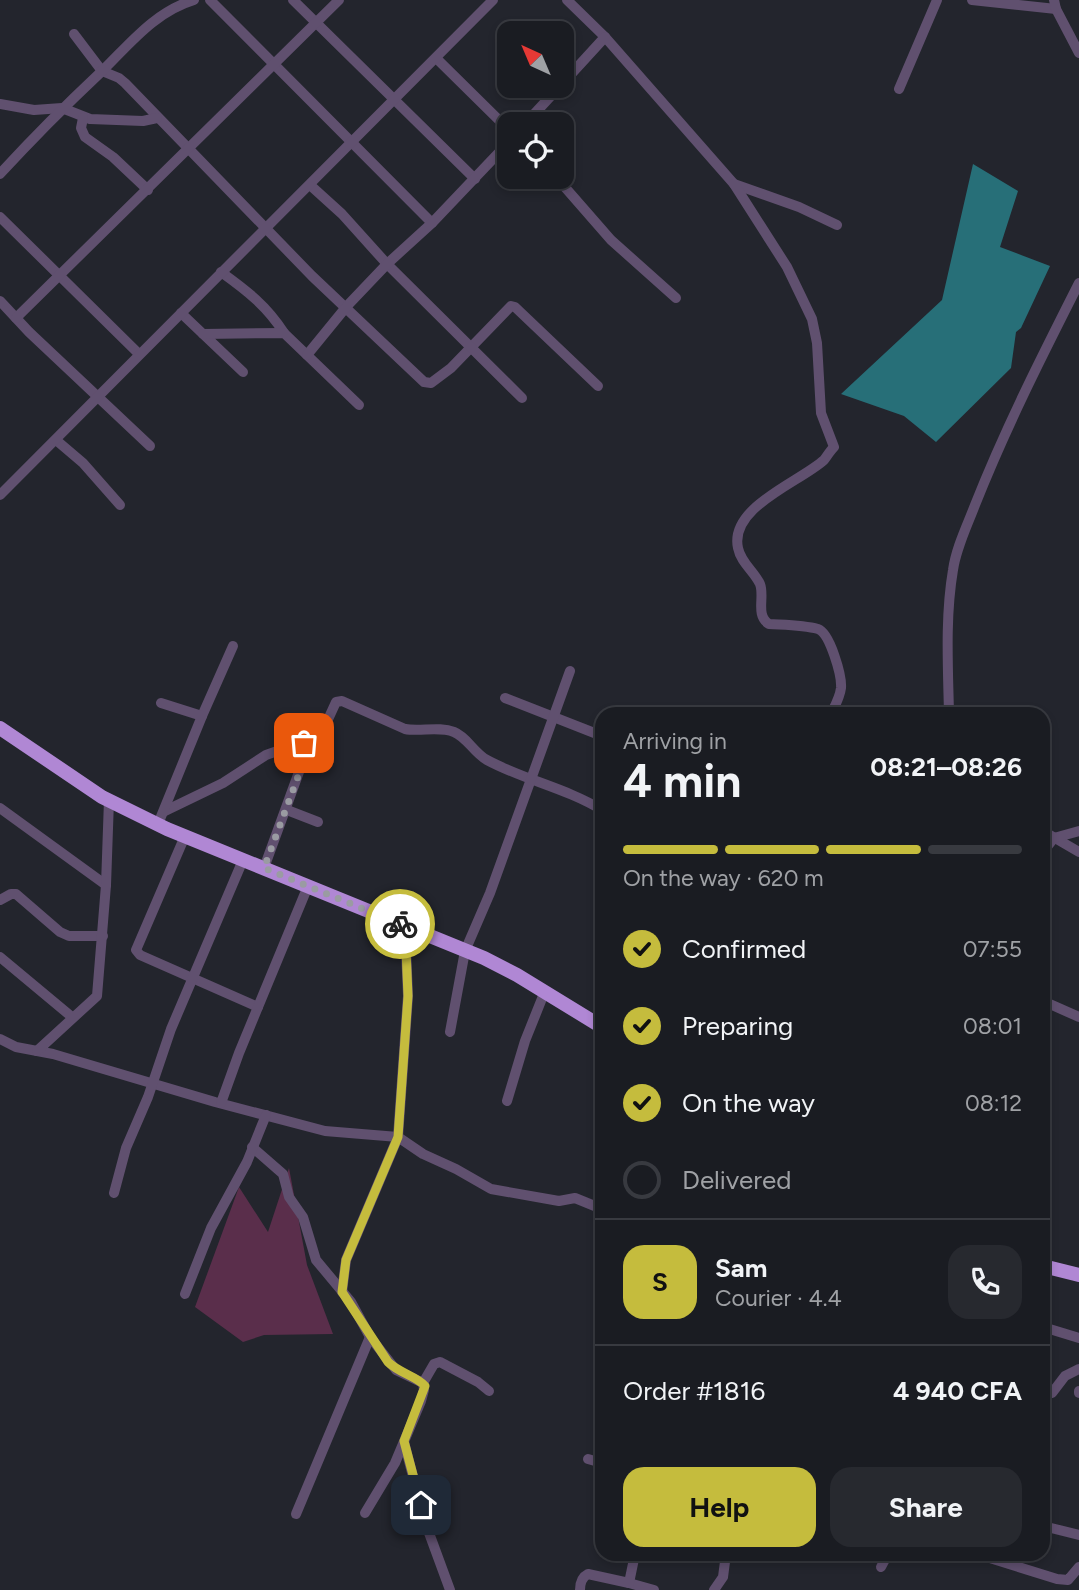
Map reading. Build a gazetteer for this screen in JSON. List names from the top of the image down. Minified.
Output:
{"north":"top left","page":{"heading":["4 min","Arriving in","08:21–08:26"],"panel":["Sam","Courier · 4.4","Order #1816","4 940 CFA"],"bar":"On the way · 620 m","list":[["Confirmed","07:55"],["Preparing","08:01"],["On the way","08:12"],"Delivered"],"round":"S","buttons":["Help","Share"]}}
